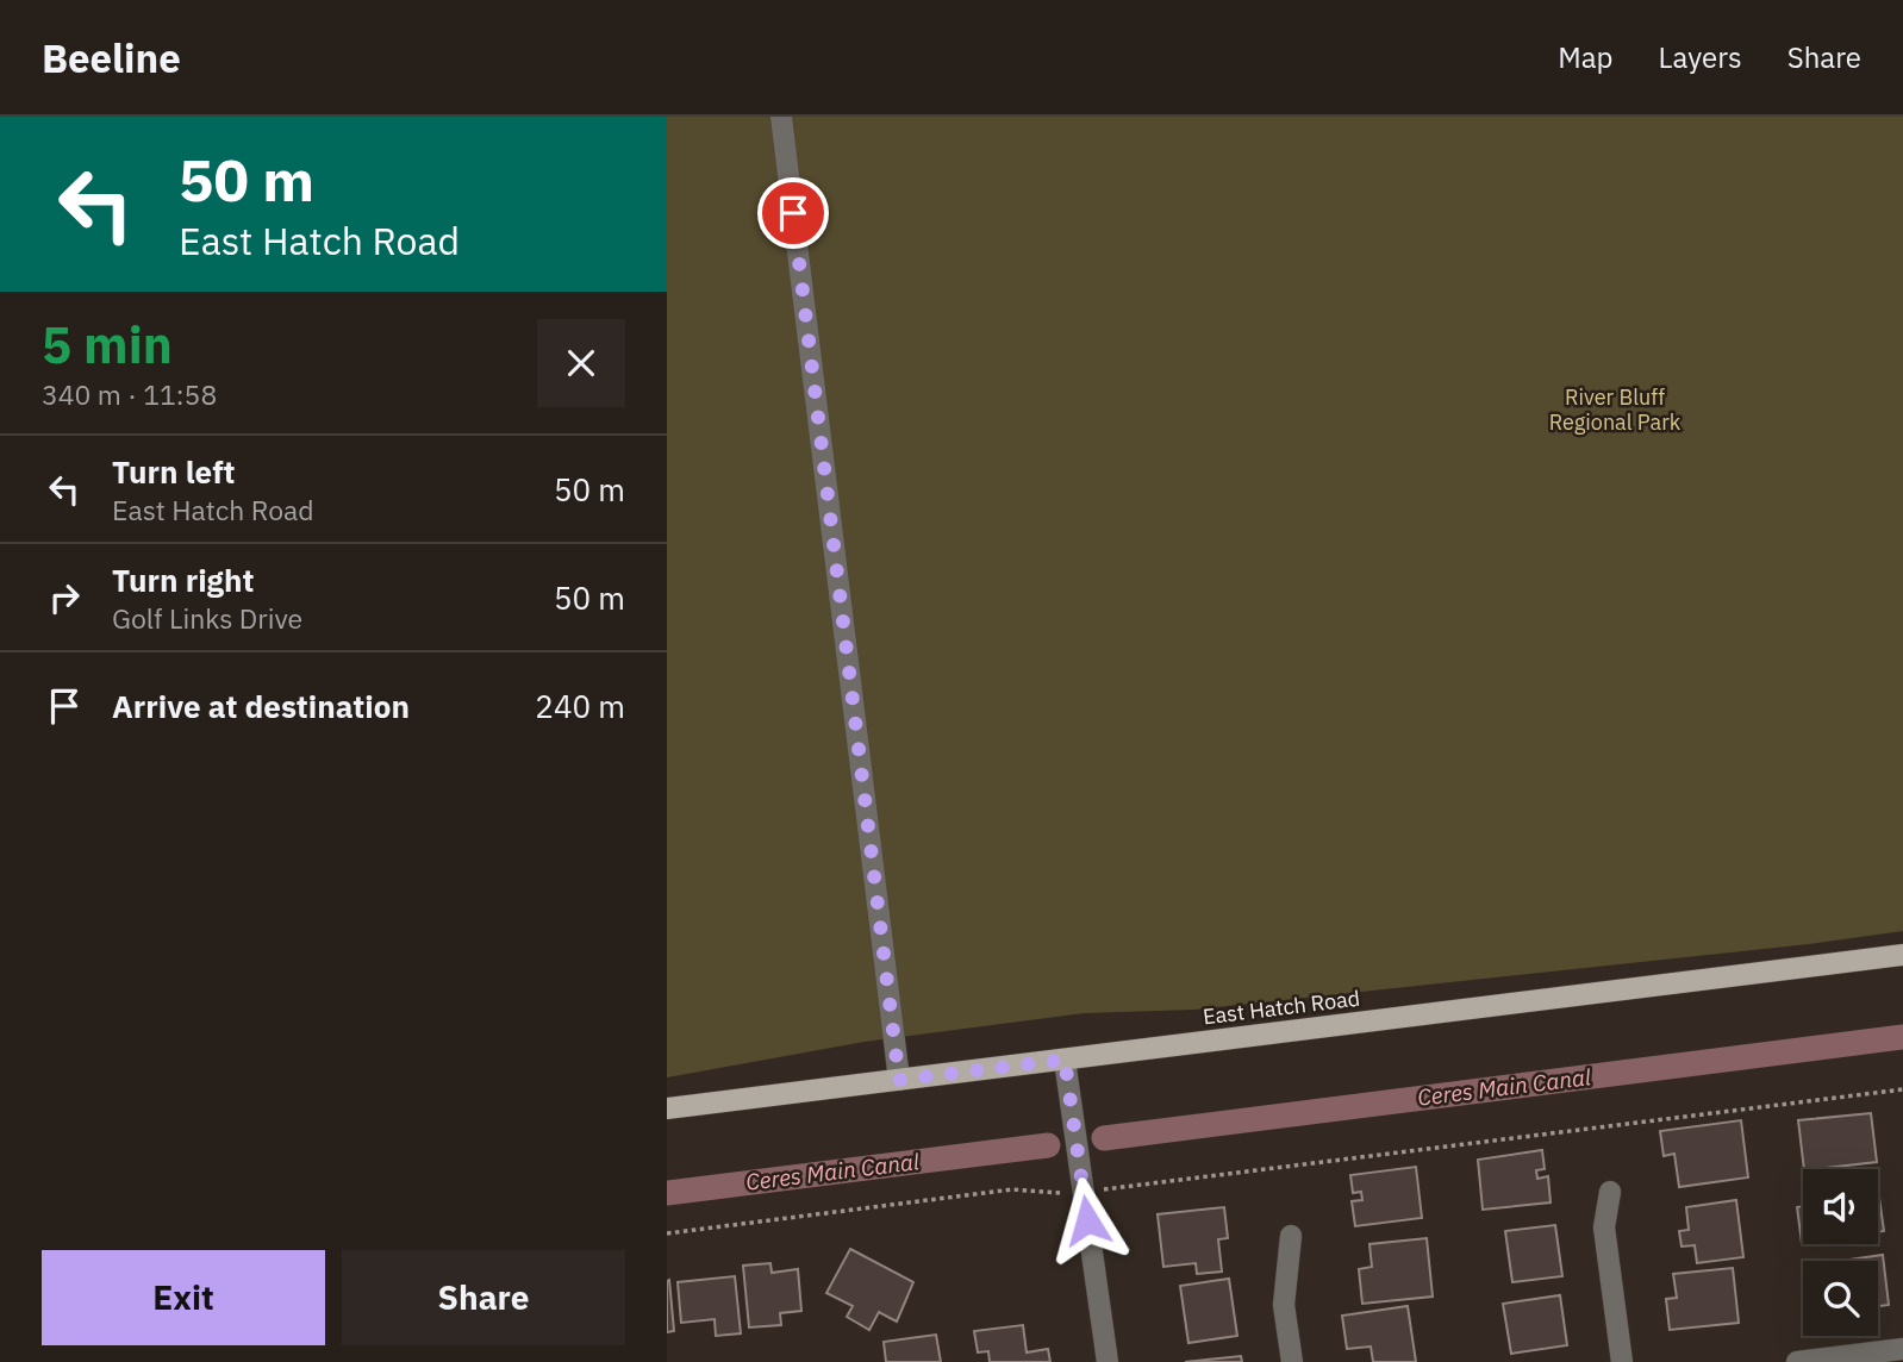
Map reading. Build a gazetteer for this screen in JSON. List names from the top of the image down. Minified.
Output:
{"streets":{"main road":["East Hatch Road"]},"water":["Ceres Main Canal"],"parks":["River Bluff Regional Park"],"page":{"header":"Beeline","nav":["Map","Layers","Share"],"turn":["50 m","East Hatch Road"],"heading":["5 min","340 m · 11:58"],"list":[{"name":"Turn left","note":"East Hatch Road","value":"50 m"},{"name":"Turn right","note":"Golf Links Drive","value":"50 m"},{"name":"Arrive at destination","value":"240 m"}],"buttons":["Exit","Share"]}}
